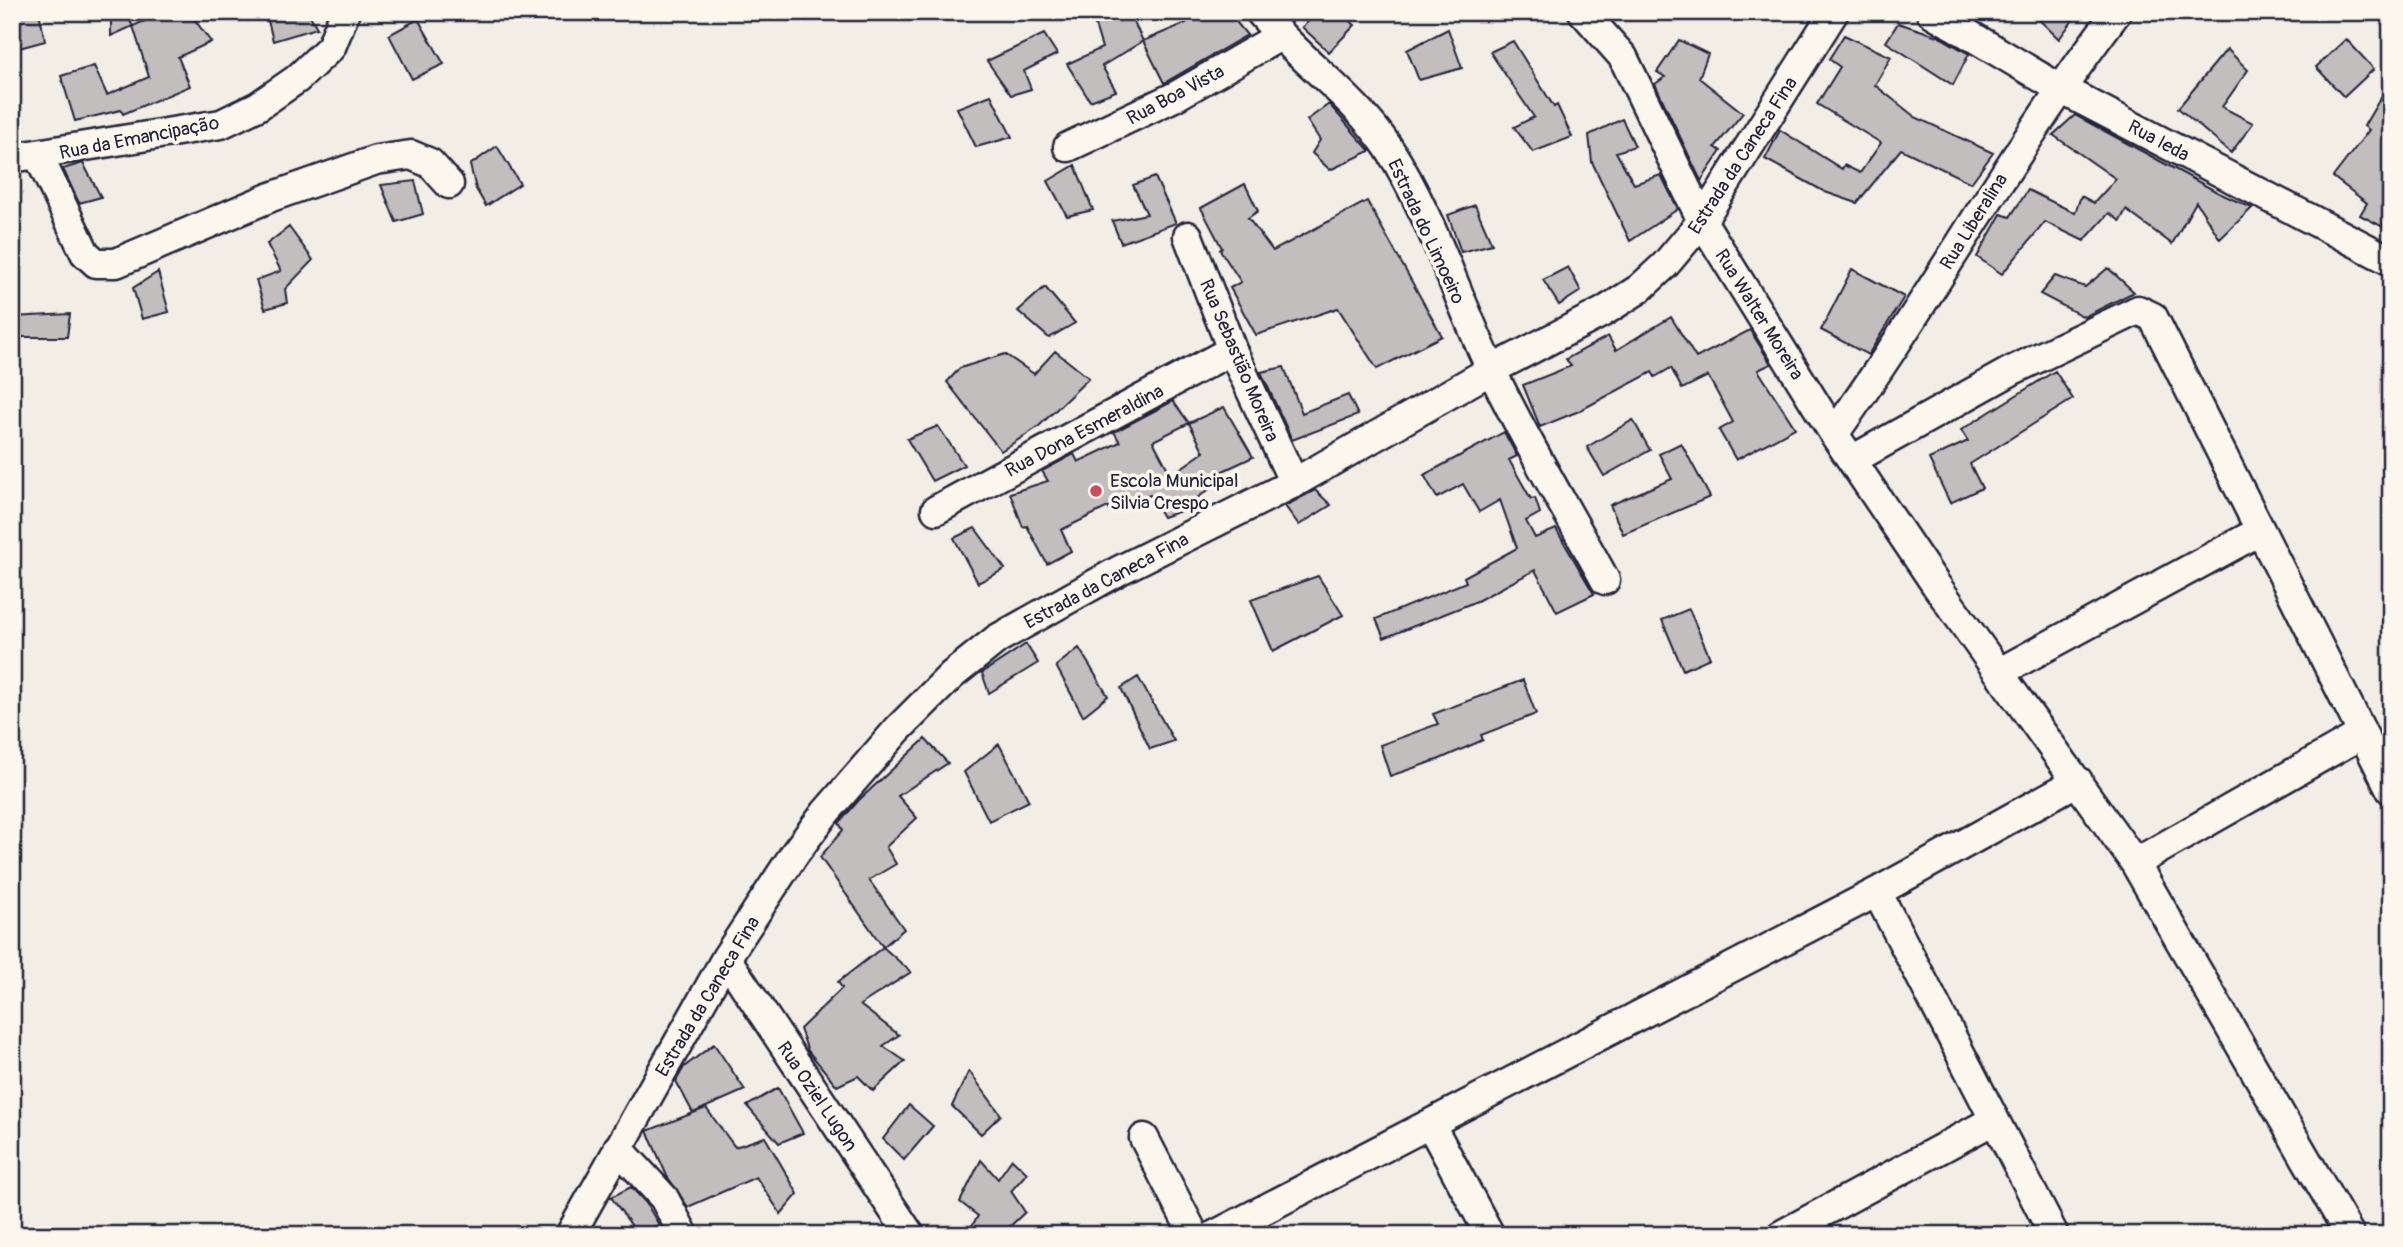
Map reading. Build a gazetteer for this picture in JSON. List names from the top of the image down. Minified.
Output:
{"streets":{"street":["Rua Boa Vista","Rua da Emancipação","Rua Ieda","Estrada da Caneca Fina","Rua Liberalina","Estrada do Limoeiro","Rua Walter Moreira","Rua Sebastião Moreira","Rua Dona Esmeraldina","Rua Oziel Lugon"]},"crossings":[["Rua Boa Vista","Estrada do Limoeiro"],["Rua Ieda","Rua Liberalina"],["Estrada da Caneca Fina","Estrada do Limoeiro"],["Estrada da Caneca Fina","Rua Walter Moreira"],["Estrada da Caneca Fina","Rua Sebastião Moreira"],["Estrada da Caneca Fina","Rua Oziel Lugon"],["Rua Liberalina","Rua Walter Moreira"],["Rua Sebastião Moreira","Rua Dona Esmeraldina"]],"places":["Escola Municipal Silvia Crespo"]}
